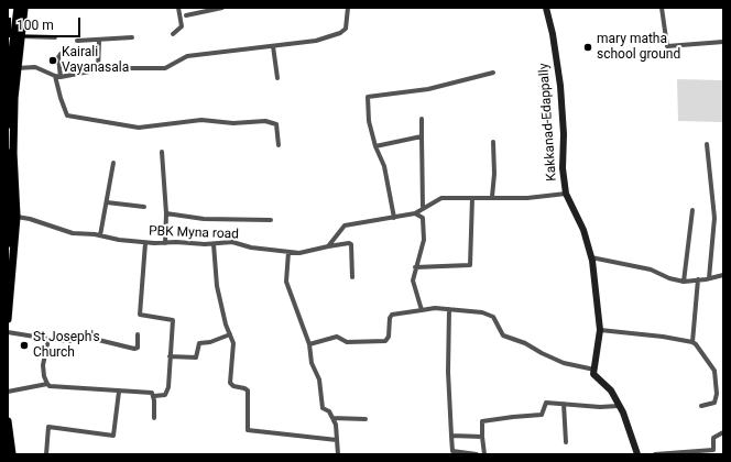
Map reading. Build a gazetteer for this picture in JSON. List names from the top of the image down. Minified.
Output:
{"streets":{"street":["Kakkanad-Edappally","PBK Myna road"]},"places":["mary matha school ground","Kairali Vayanasala","St Joseph's Church"],"scale_bar":"100 m"}
